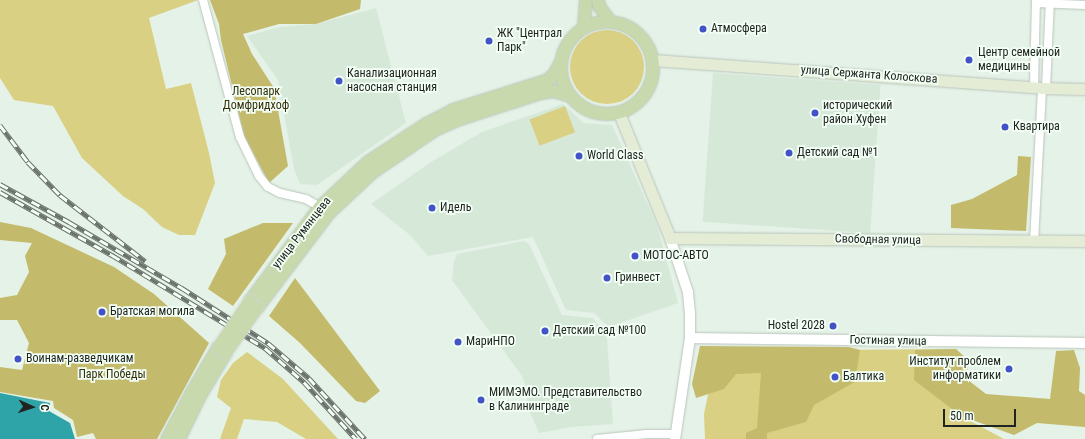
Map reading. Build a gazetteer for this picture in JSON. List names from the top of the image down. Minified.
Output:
{"streets":{"main road":["улица Сержанта Колоскова","улица Румянцева","Свободная улица"],"street":["Гостиная улица"]},"crossings":[["улица Сержанта Колоскова","улица Румянцева"]],"parks":["Лесопарк Домфридхоф","Парк Победы"],"places":["Атмосфера","ЖК \"Централ Парк\"","Центр семейной медицины","Канализационная насосная станция","исторический район Хуфен","Квартира","Детский сад №1","World Class","Идель","МОТОС-АВТО","Гринвест","Братская могила","Hostel 2028","Детский сад №100","МариНПО","Воинам-разведчикам","Институт проблем информатики","Балтика","МИМЭМО. Представительство в Калининграде"],"scale_bar":"50 m","north":"right"}
